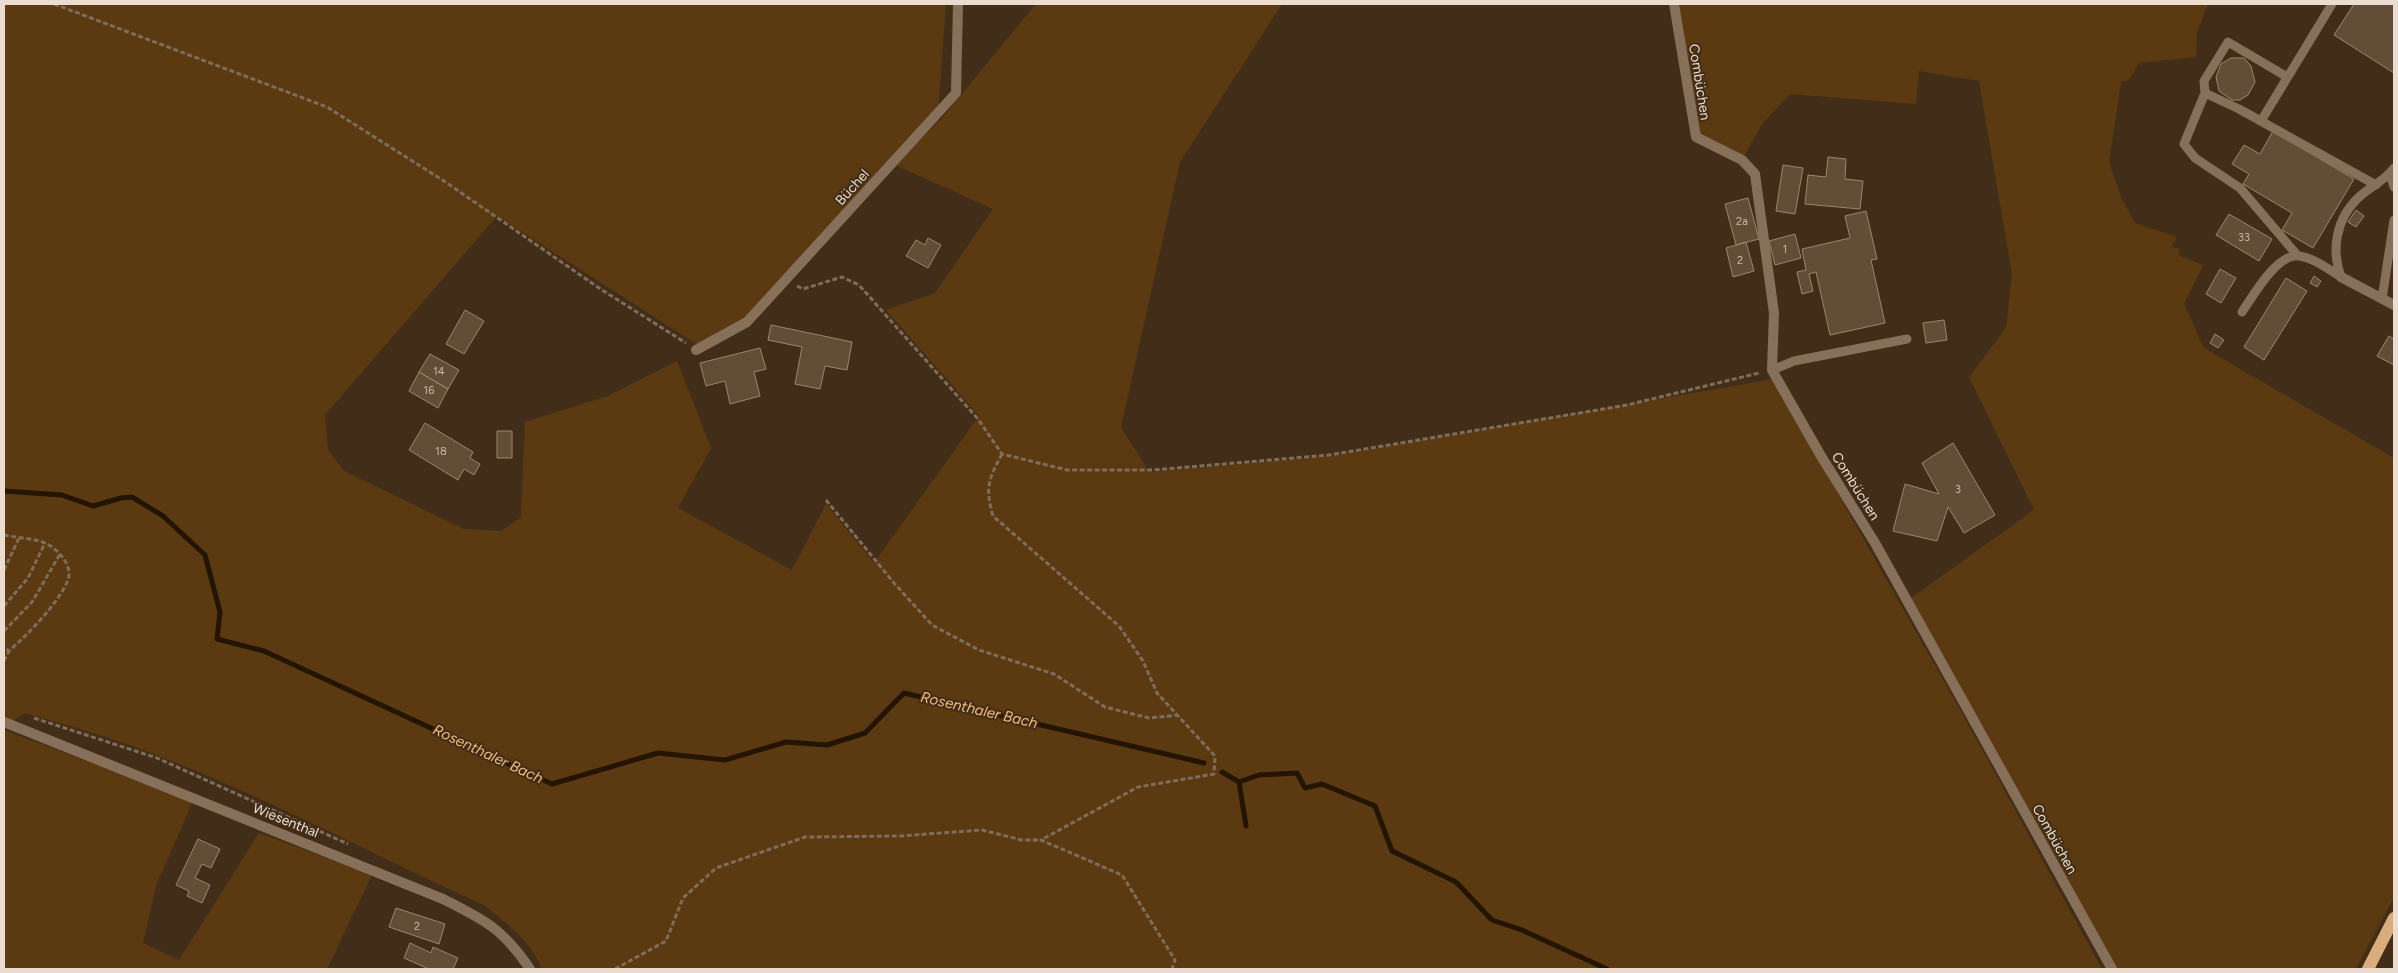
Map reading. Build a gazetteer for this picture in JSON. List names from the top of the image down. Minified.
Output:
{"streets":{"street":["Combüchen","Büchel","Wiesenthal"]},"water":["Rosenthaler Bach"],"house_numbers":["2a","33","1","2","14","16","18","3","2"]}
